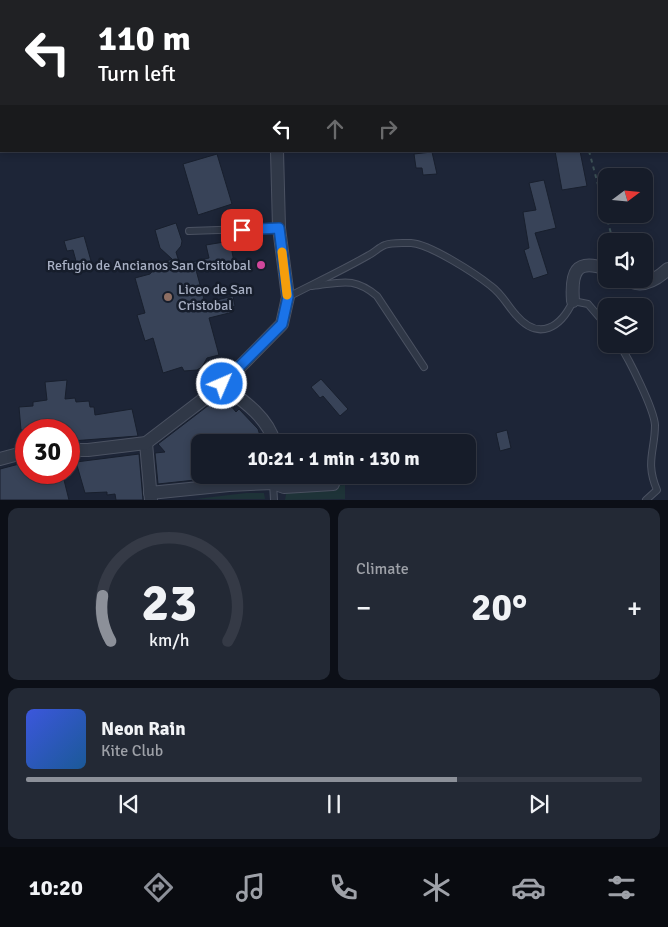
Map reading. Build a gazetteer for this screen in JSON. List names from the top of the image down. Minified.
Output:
{"places":["Refugio de Ancianos San Crsitobal","Liceo de San Cristobal"],"north":"right","page":{"turn":["110 m","Turn left"],"limit":"30","trip":"10:21 · 1 min · 130 m","tile":"Climate","heat":["−","20°","+"],"song":["Neon Rain","Kite Club"],"tabs":"10:20","gauge":["23","km/h"]}}
